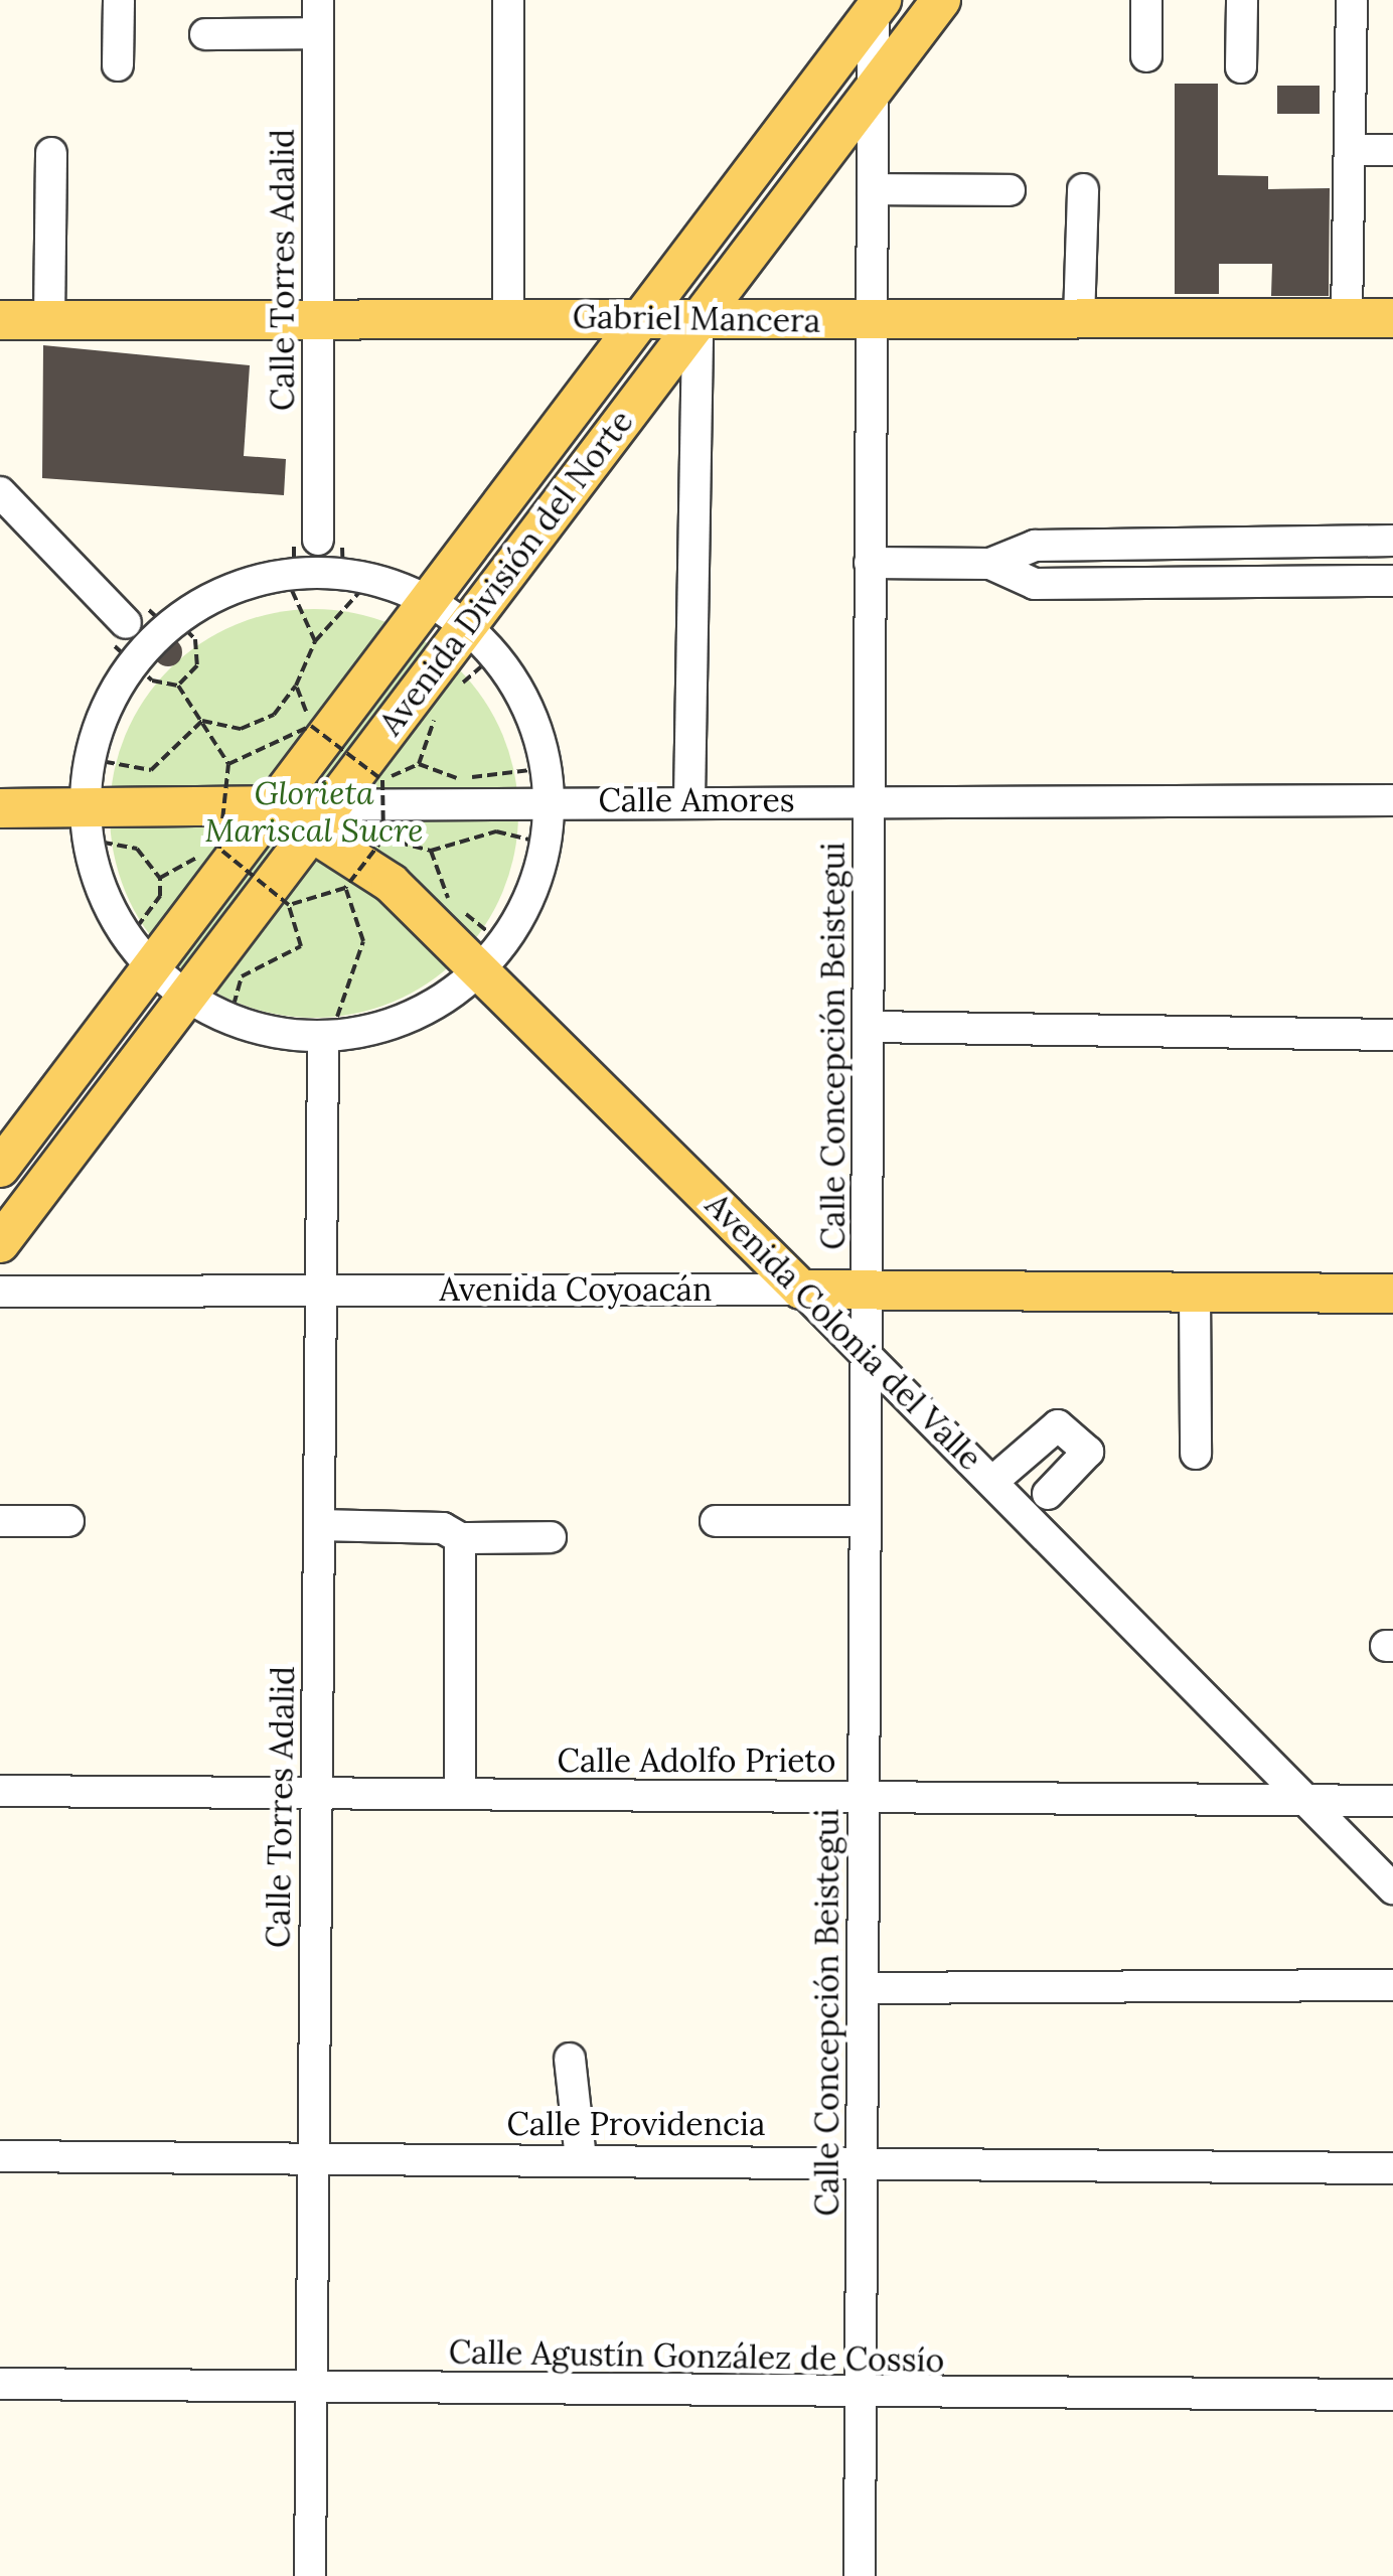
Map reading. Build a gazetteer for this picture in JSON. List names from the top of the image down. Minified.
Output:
{"streets":{"main road":["Gabriel Mancera","Avenida División del Norte","Avenida Coyoacán","Avenida Colonia del Valle"],"street":["Calle Torres Adalid","Calle Amores","Calle Concepción Beistegui","Calle Adolfo Prieto","Calle Providencia","Calle Agustín González de Cossío"]},"crossings":[["Calle Torres Adalid","Gabriel Mancera"],["Calle Torres Adalid","Avenida Coyoacán"],["Calle Torres Adalid","Calle Adolfo Prieto"],["Calle Torres Adalid","Calle Providencia"],["Calle Torres Adalid","Calle Agustín González de Cossío"],["Gabriel Mancera","Avenida División del Norte"],["Gabriel Mancera","Calle Concepción Beistegui"],["Avenida División del Norte","Calle Amores"],["Avenida División del Norte","Calle Concepción Beistegui"],["Avenida División del Norte","Avenida Colonia del Valle"],["Calle Amores","Calle Concepción Beistegui"],["Calle Amores","Avenida Colonia del Valle"],["Calle Concepción Beistegui","Avenida Coyoacán"],["Calle Concepción Beistegui","Avenida Colonia del Valle"],["Calle Concepción Beistegui","Calle Adolfo Prieto"],["Calle Concepción Beistegui","Calle Providencia"],["Calle Concepción Beistegui","Calle Agustín González de Cossío"],["Avenida Coyoacán","Avenida Colonia del Valle"],["Avenida Colonia del Valle","Calle Adolfo Prieto"]],"parks":["Glorieta Mariscal Sucre"]}
